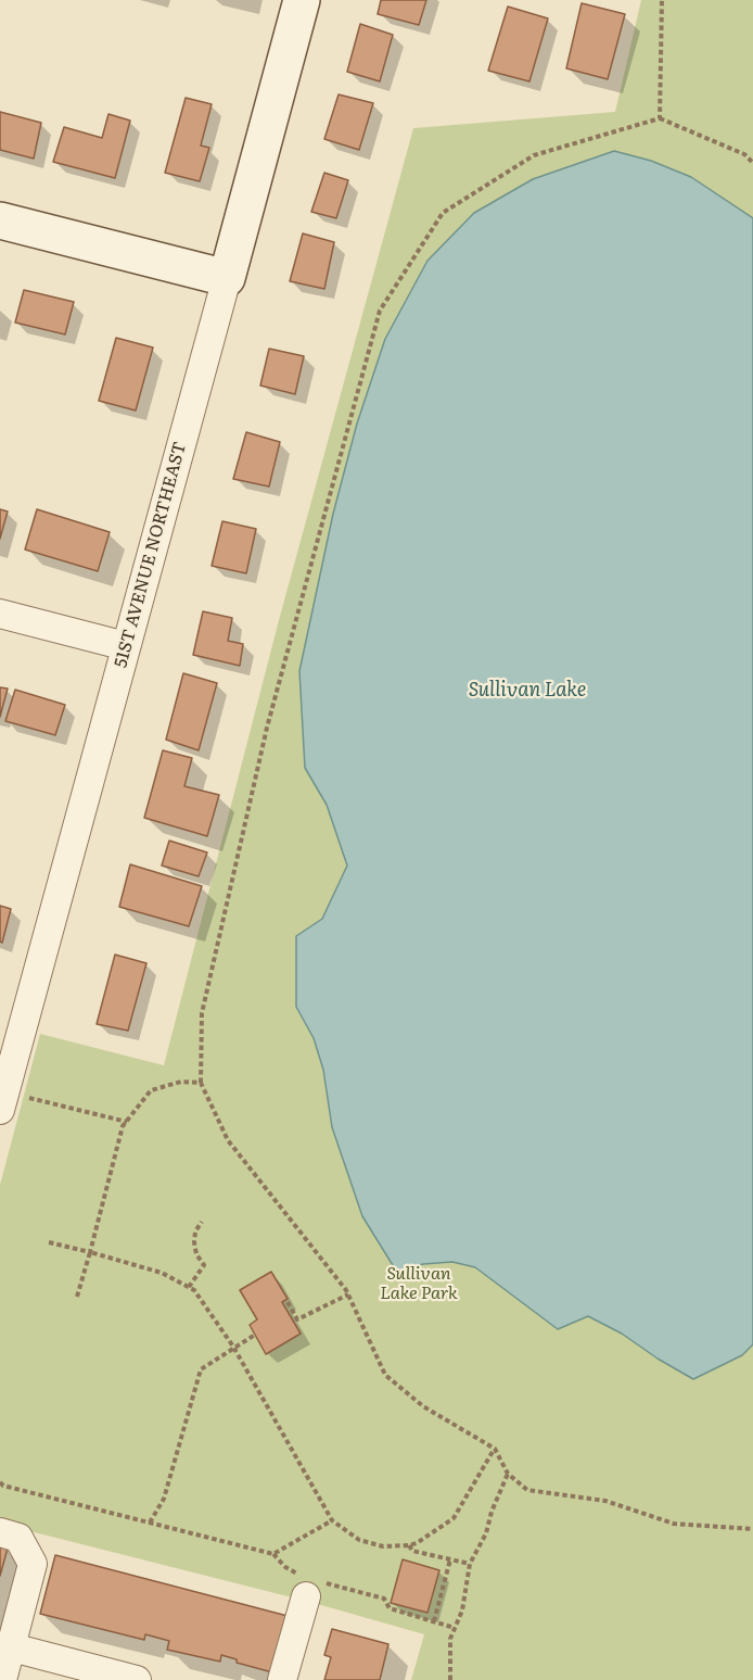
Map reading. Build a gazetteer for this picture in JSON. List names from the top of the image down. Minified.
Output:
{"streets":{"street":["51ST AVENUE NORTHEAST"]},"water":["Sullivan Lake"],"parks":["Sullivan Lake Park"]}
